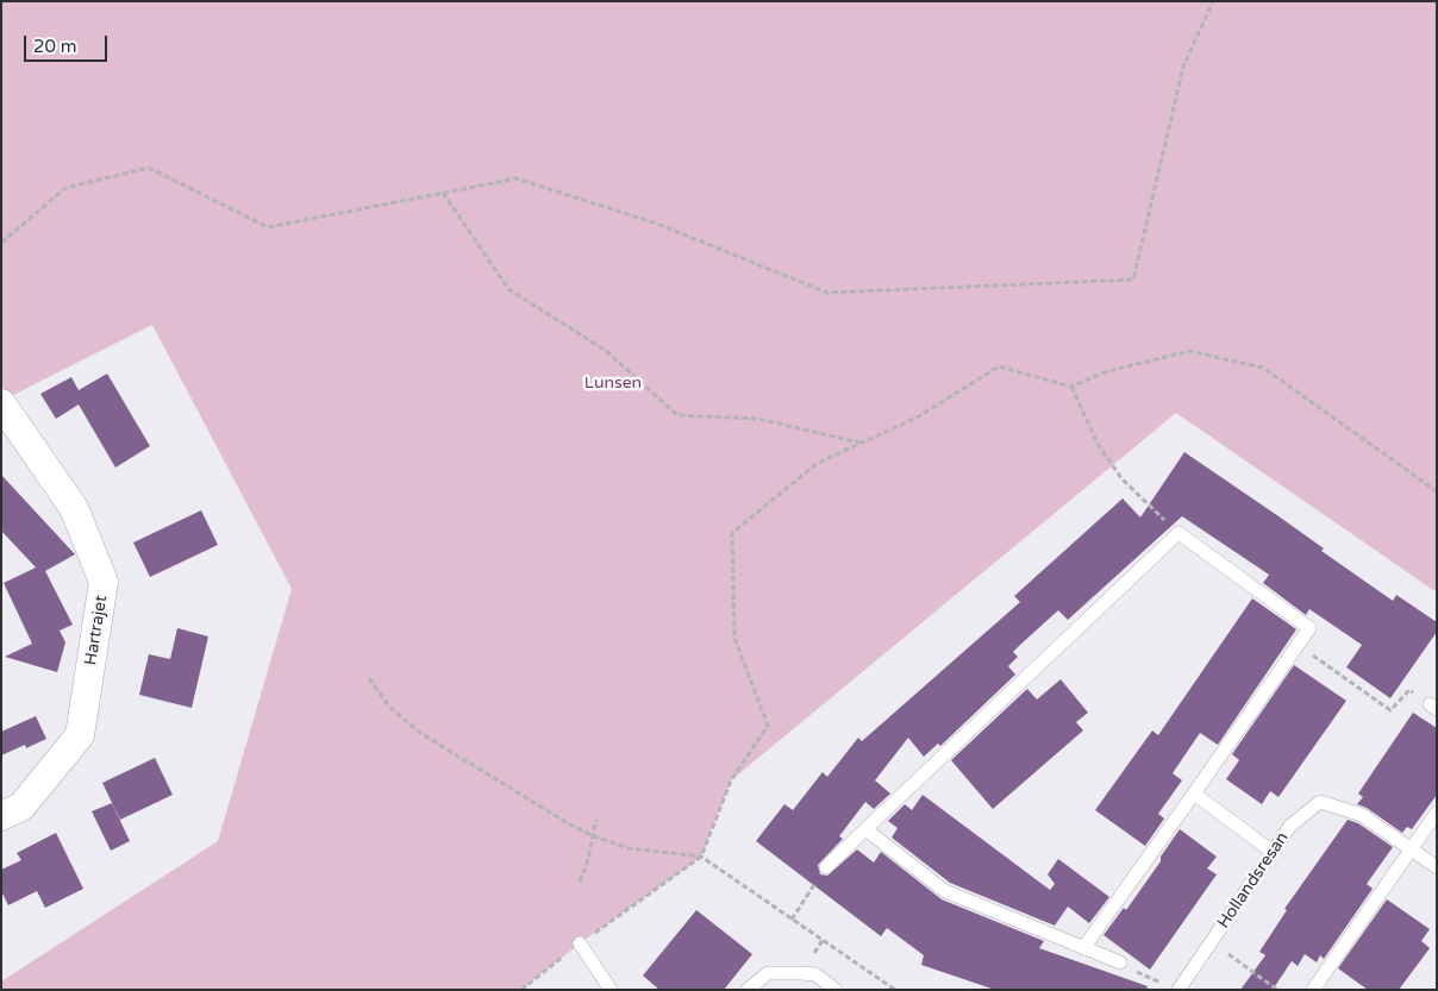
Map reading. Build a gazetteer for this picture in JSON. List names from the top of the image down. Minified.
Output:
{"streets":{"street":["Hartrajet"],"lane":["Hollandsresan"]},"parks":["Lunsen"],"scale_bar":"20 m"}
